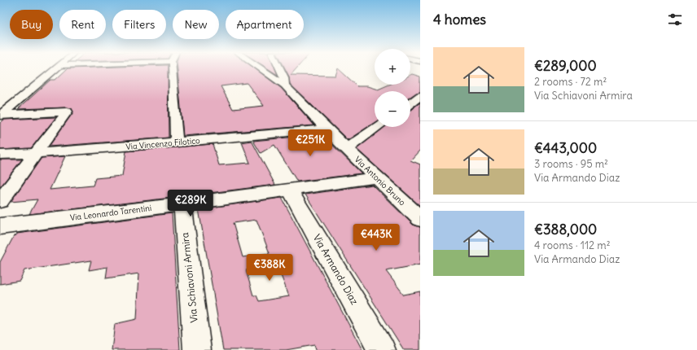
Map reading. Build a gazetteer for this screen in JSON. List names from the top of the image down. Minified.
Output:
{"streets":{"street":["Via Vincenzo Filotico","Via Antonio Bruno","Via Leonardo Tarentini","Via Armando Diaz","Via Schiavoni Armira"]},"crossings":[["Via Vincenzo Filotico","Via Antonio Bruno"],["Via Antonio Bruno","Via Leonardo Tarentini"],["Via Leonardo Tarentini","Via Armando Diaz"],["Via Leonardo Tarentini","Via Schiavoni Armira"]],"page":{"heading":"4 homes","chip":["Buy","Rent","Filters","New","Apartment"],"list":[{"name":"€289,000","note":"2 rooms · 72 m² · Via Schiavoni Armira"},{"name":"€443,000","note":"3 rooms · 95 m² · Via Armando Diaz"},{"name":"€388,000","note":"4 rooms · 112 m² · Via Armando Diaz"}],"map_buttons":["+","−"],"price":["€251K","€289K","€443K","€388K"]}}
